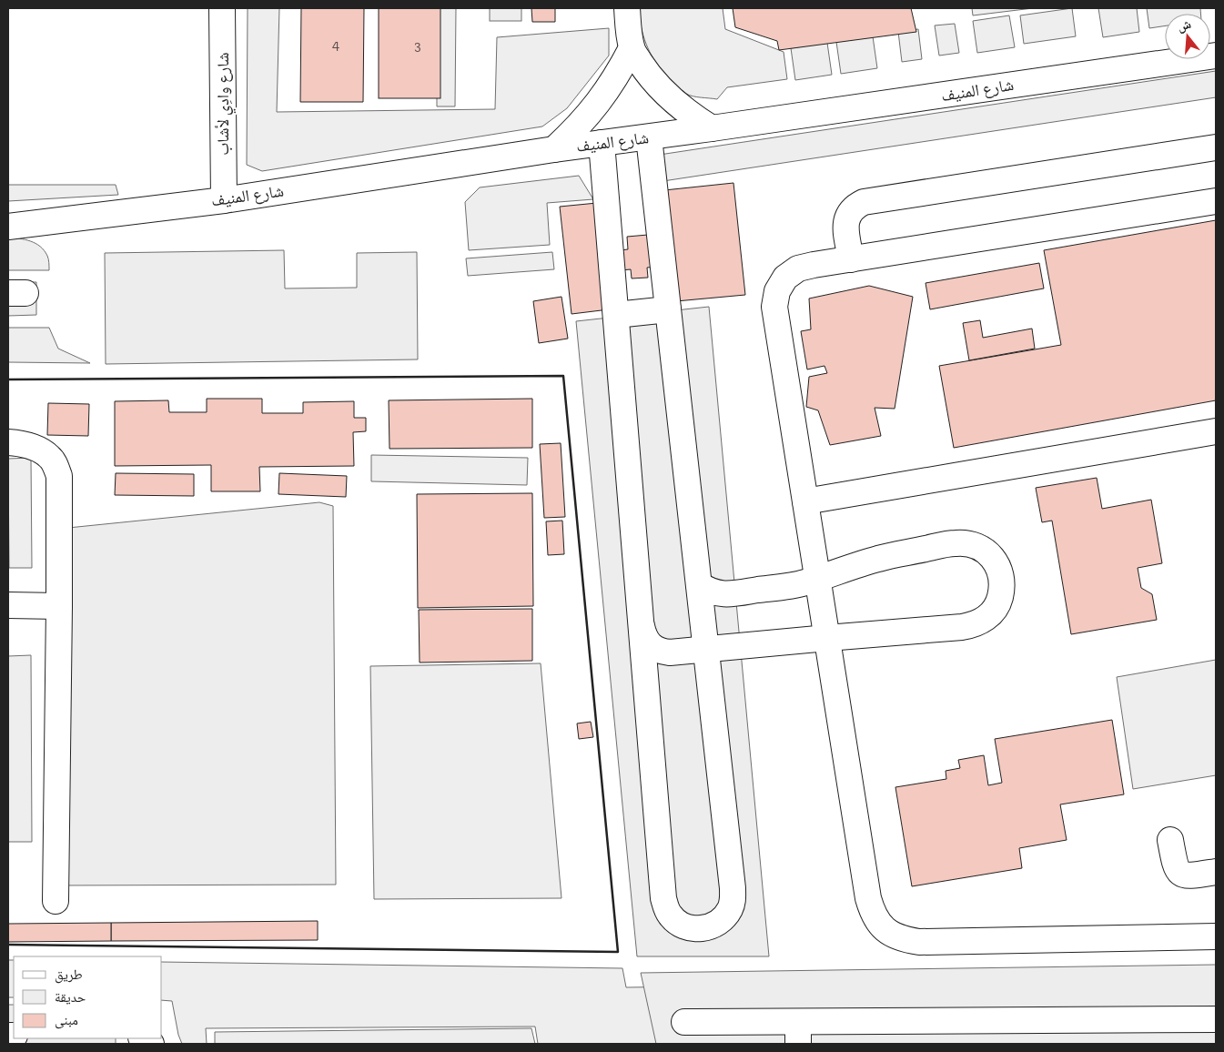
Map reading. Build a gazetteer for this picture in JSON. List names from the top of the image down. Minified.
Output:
{"streets":{"street":["شارع المنيف","شارع وادِي لأشاب"]},"crossings":[["شارع المنيف","شارع وادِي لأشاب"]],"house_numbers":["4","3"],"legend":["طريق","حديقة","مبنى"],"north":"top"}
